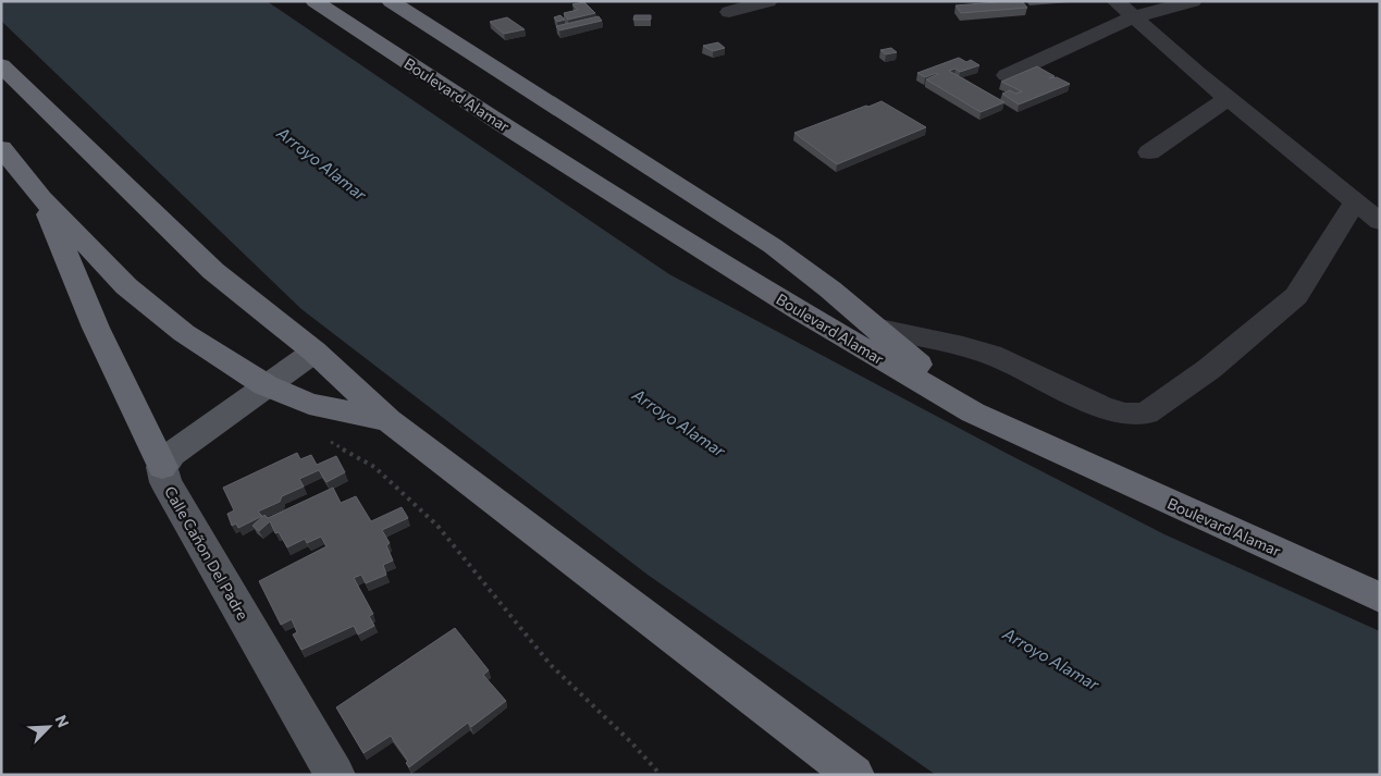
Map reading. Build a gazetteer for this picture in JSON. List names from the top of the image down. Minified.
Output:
{"streets":{"highway":["Boulevard Alamar"],"main road":["Calle Cañon Del Padre"]},"water":["Arroyo Alamar"],"north":"top right"}
